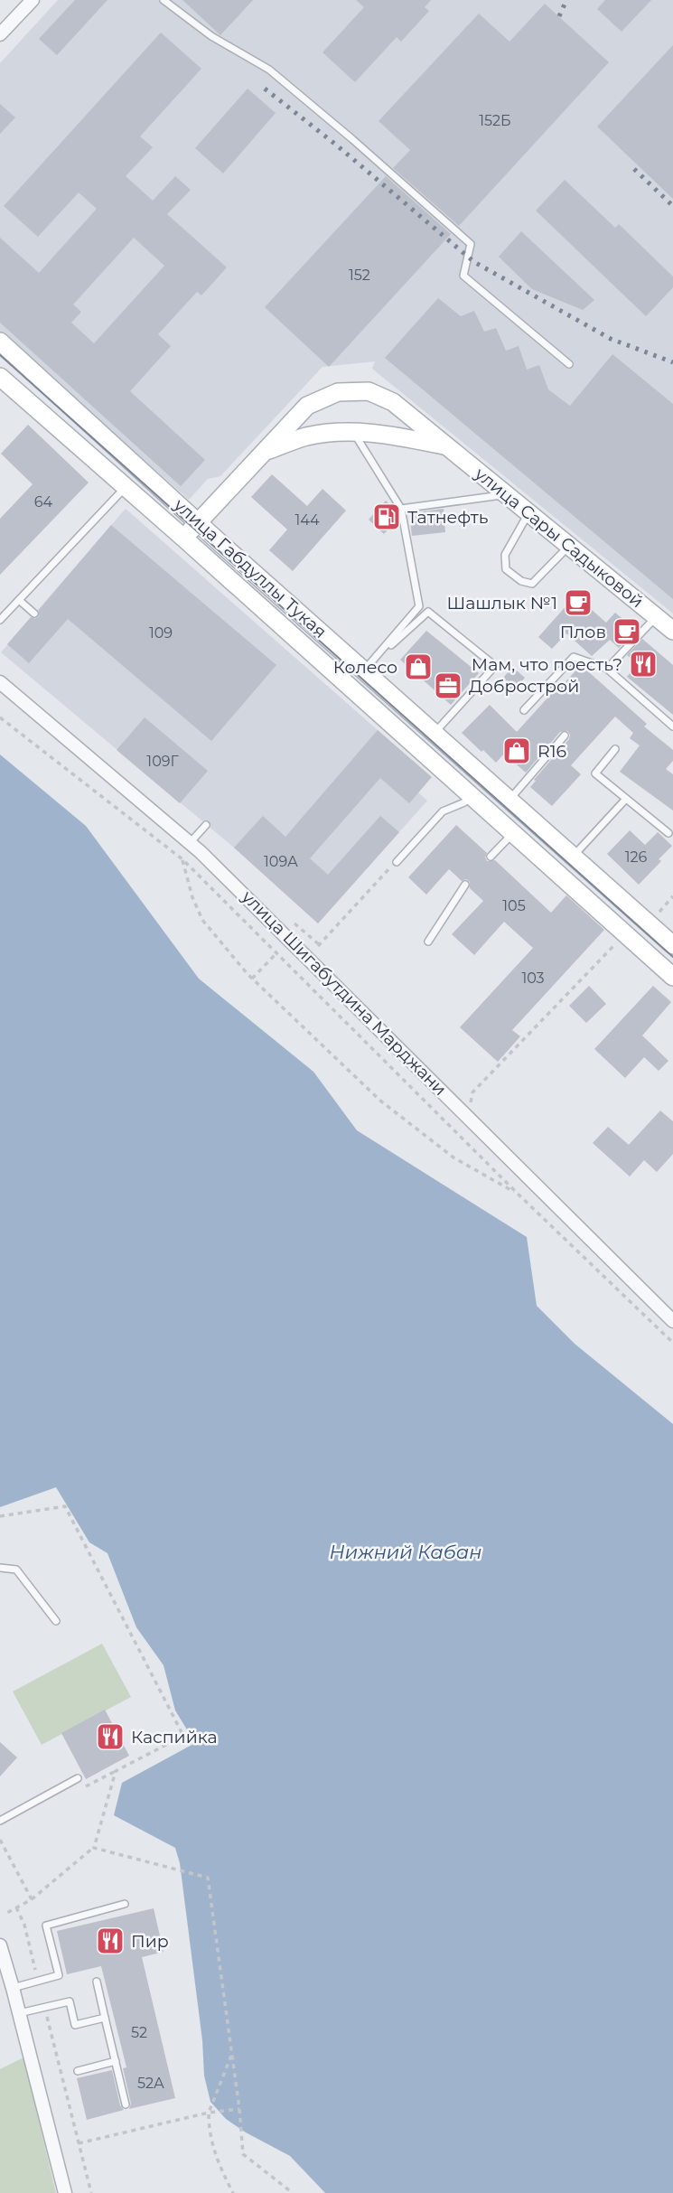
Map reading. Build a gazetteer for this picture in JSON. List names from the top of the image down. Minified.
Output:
{"streets":{"main road":["улица Сары Садыковой","улица Габдуллы Тукая"],"street":["улица Шигабутдина Марджани"]},"crossings":[["улица Сары Садыковой","улица Габдуллы Тукая"]],"water":["Нижний Кабан"],"places":{"fuel station":["Татнефть"],"cafe":["Шашлык №1","Плов"],"restaurant":["Мам, что поесть?","Каспийка","Пир"],"shop":["Колесо","R16"],"office":["Добрострой"]},"house_numbers":["152Б","152","64","144","109","109Г","126","109А","105","103","52","52А"]}
